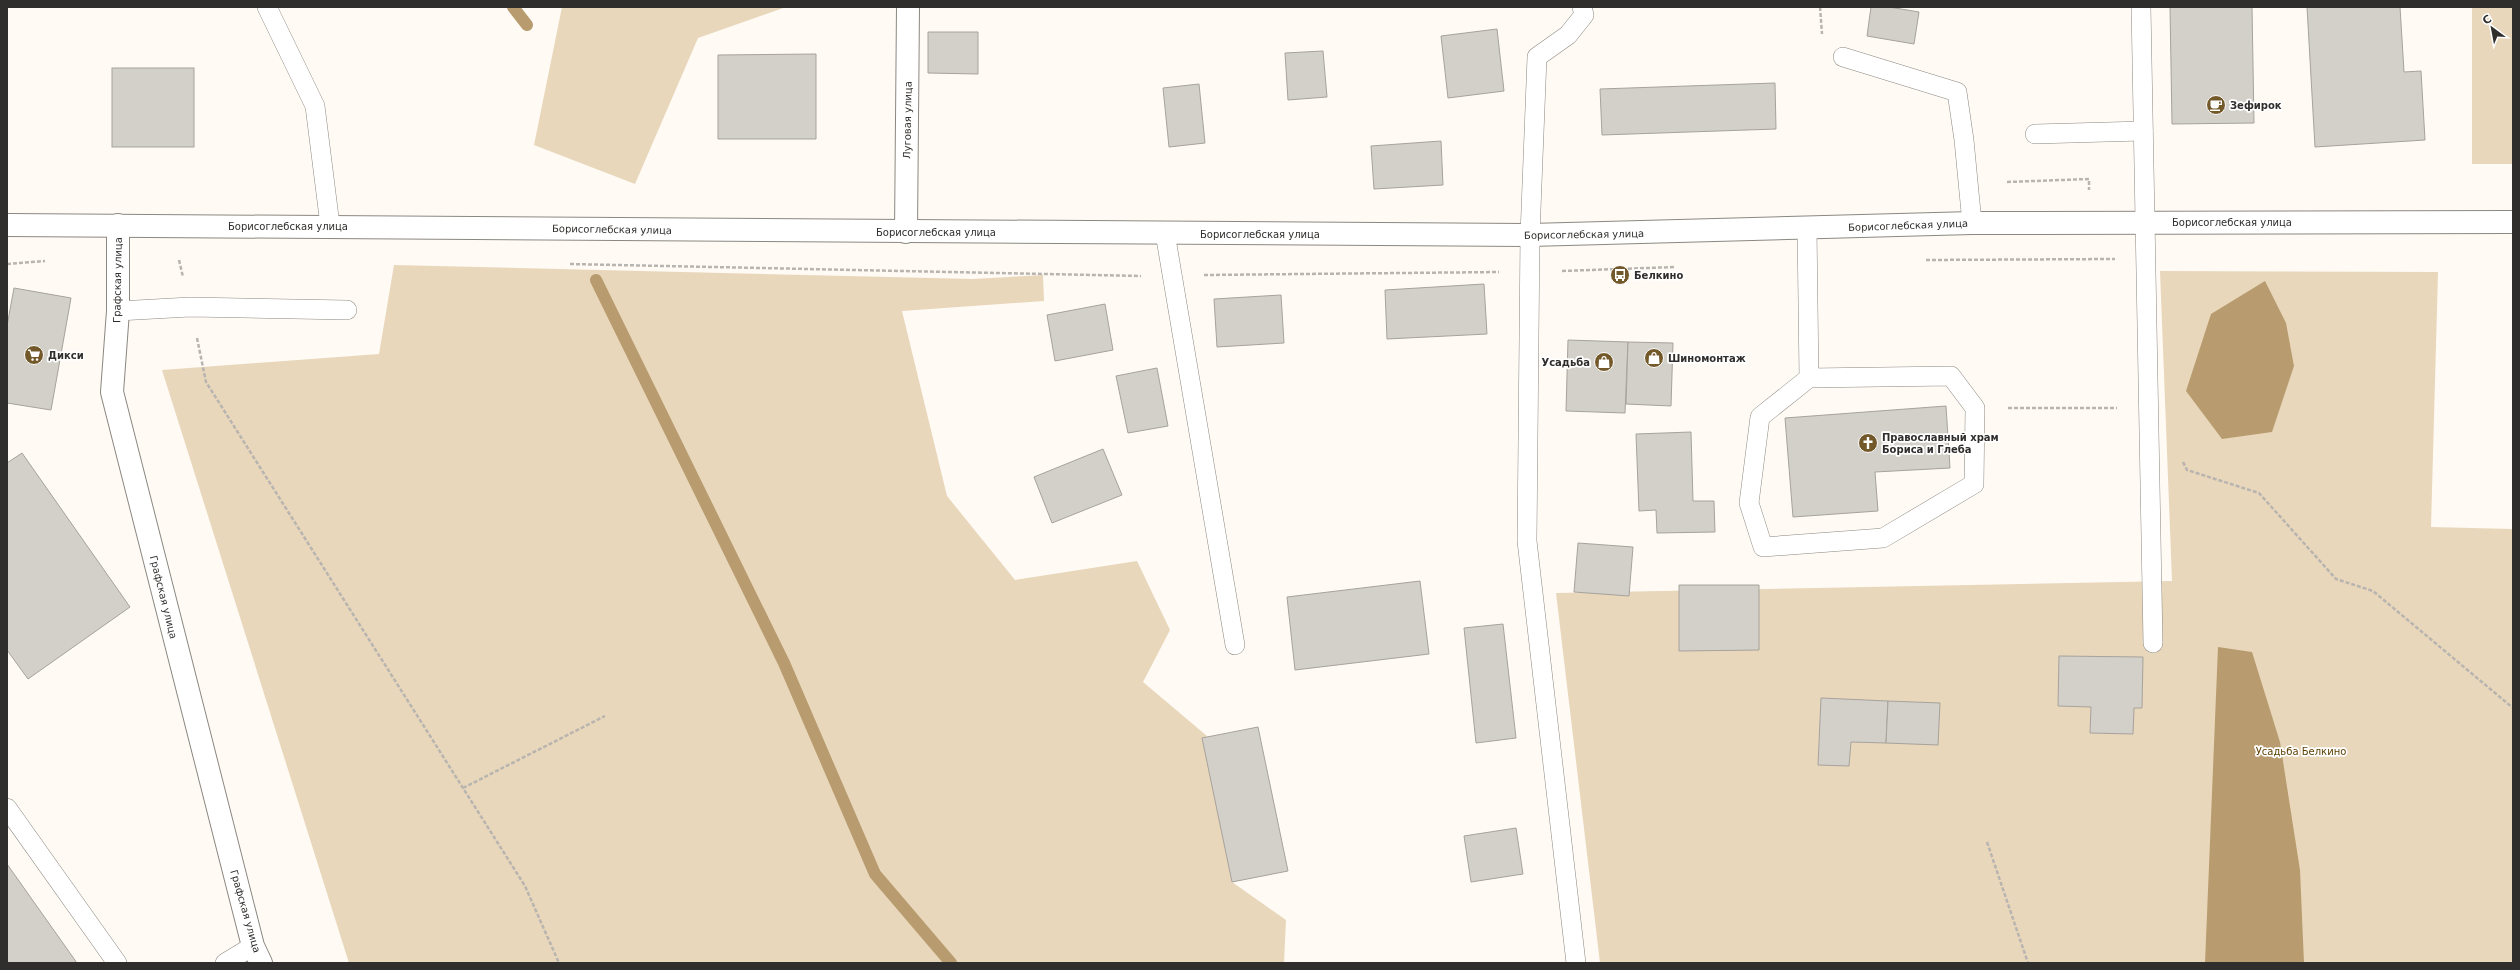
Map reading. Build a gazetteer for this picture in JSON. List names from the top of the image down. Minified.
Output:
{"streets":{"street":["Луговая улица","Борисоглебская улица","Графская улица"]},"crossings":[["Луговая улица","Борисоглебская улица"],["Борисоглебская улица","Графская улица"]],"parks":["Усадьба Белкино"],"places":{"cafe":["Зефирок"],"bus stop":["Белкино"],"supermarket":["Дикси"],"shop":["Шиномонтаж","Усадьба"],"church":["Православный храм Бориса и Глеба"]},"north":"top left"}
